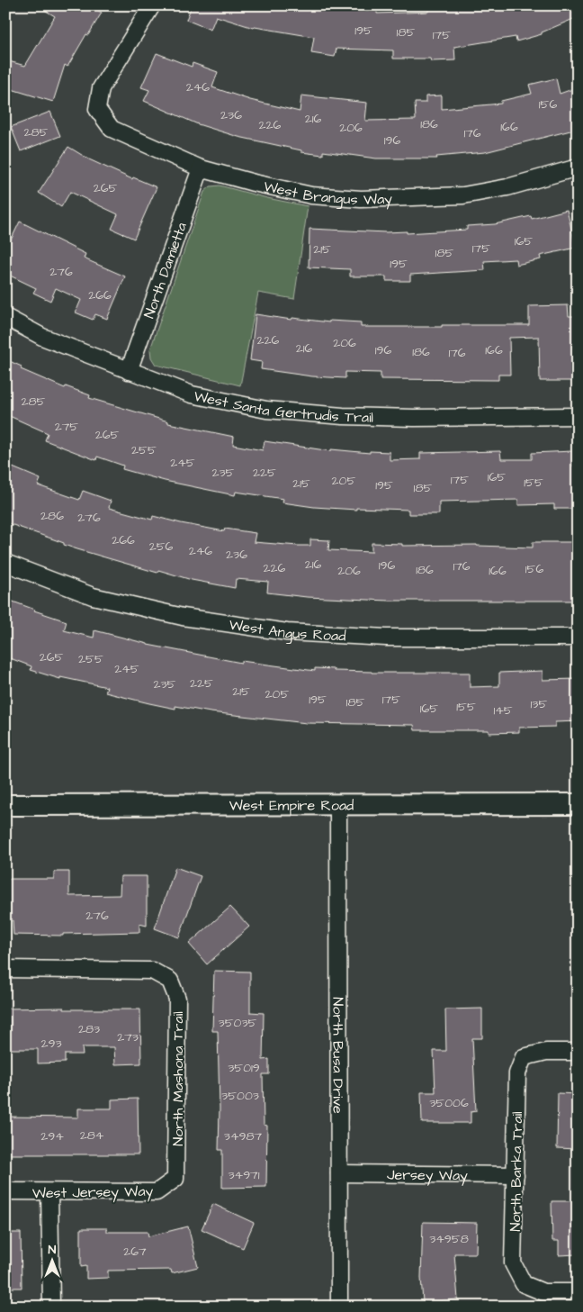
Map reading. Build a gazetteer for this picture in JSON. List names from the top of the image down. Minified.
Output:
{"streets":{"street":["West Brangus Way","North Damietta","West Santa Gertrudis Trail","West Angus Road","West Empire Road","North Busa Drive","North Mashona Trail","North Barka Trail","Jersey Way","West Jersey Way"]},"crossings":[["West Brangus Way","North Damietta"],["North Damietta","West Santa Gertrudis Trail"],["West Empire Road","North Busa Drive"],["North Busa Drive","Jersey Way"],["North Mashona Trail","West Jersey Way"],["North Barka Trail","Jersey Way"]],"house_numbers":["195","185","175","246","156","236","216","186","226","166","206","285","176","196","265","165","175","215","185","195","276","266","226","206","216","196","166","186","176","285","275","265","255","245","235","225","165","175","205","155","215","195","185","286","276","266","256","246","236","216","196","176","226","156","186","206","166","265","255","245","225","235","215","205","195","175","185","135","155","165","145","276","35035","283","273","293","35019","35003","35006","284","294","34987","34971","34958","267"],"north":"top"}
